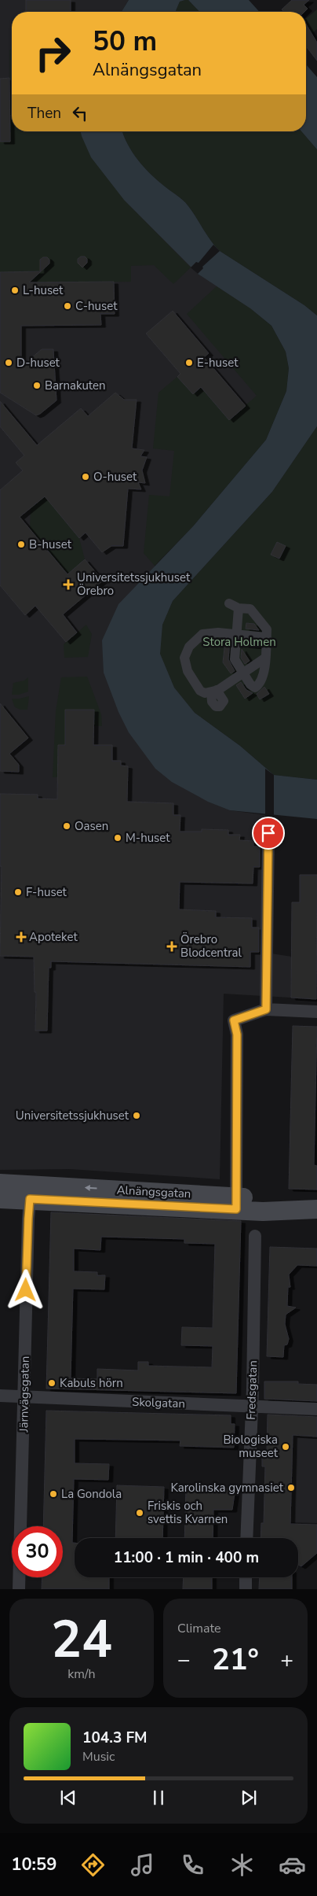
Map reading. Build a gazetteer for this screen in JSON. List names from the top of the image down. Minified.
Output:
{"streets":{"main road":["Alnängsgatan"],"street":["Fredsgatan","Järnvägsgatan","Skolgatan"]},"crossings":[["Alnängsgatan","Järnvägsgatan"],["Fredsgatan","Skolgatan"],["Järnvägsgatan","Skolgatan"]],"parks":["Stora Holmen"],"places":{"other":["L-huset","C-huset","D-huset","E-huset","Barnakuten","O-huset","B-huset","Oasen","M-huset","F-huset","Universitetssjukhuset","Kabuls hörn","Biologiska museet","Karolinska gymnasiet","La Gondola","Friskis och svettis Kvarnen"],"health":["Universitetssjukhuset Örebro","Apoteket","Örebro Blodcentral"]},"page":{"turn":["50 m","Alnängsgatan"],"then":"Then","limit":"30","trip":"11:00 · 1 min · 400 m","tile":[["24","km/h"],"Climate"],"heat":["−","21°","+"],"song":["104.3 FM","Music"],"tabs":"10:59"}}
